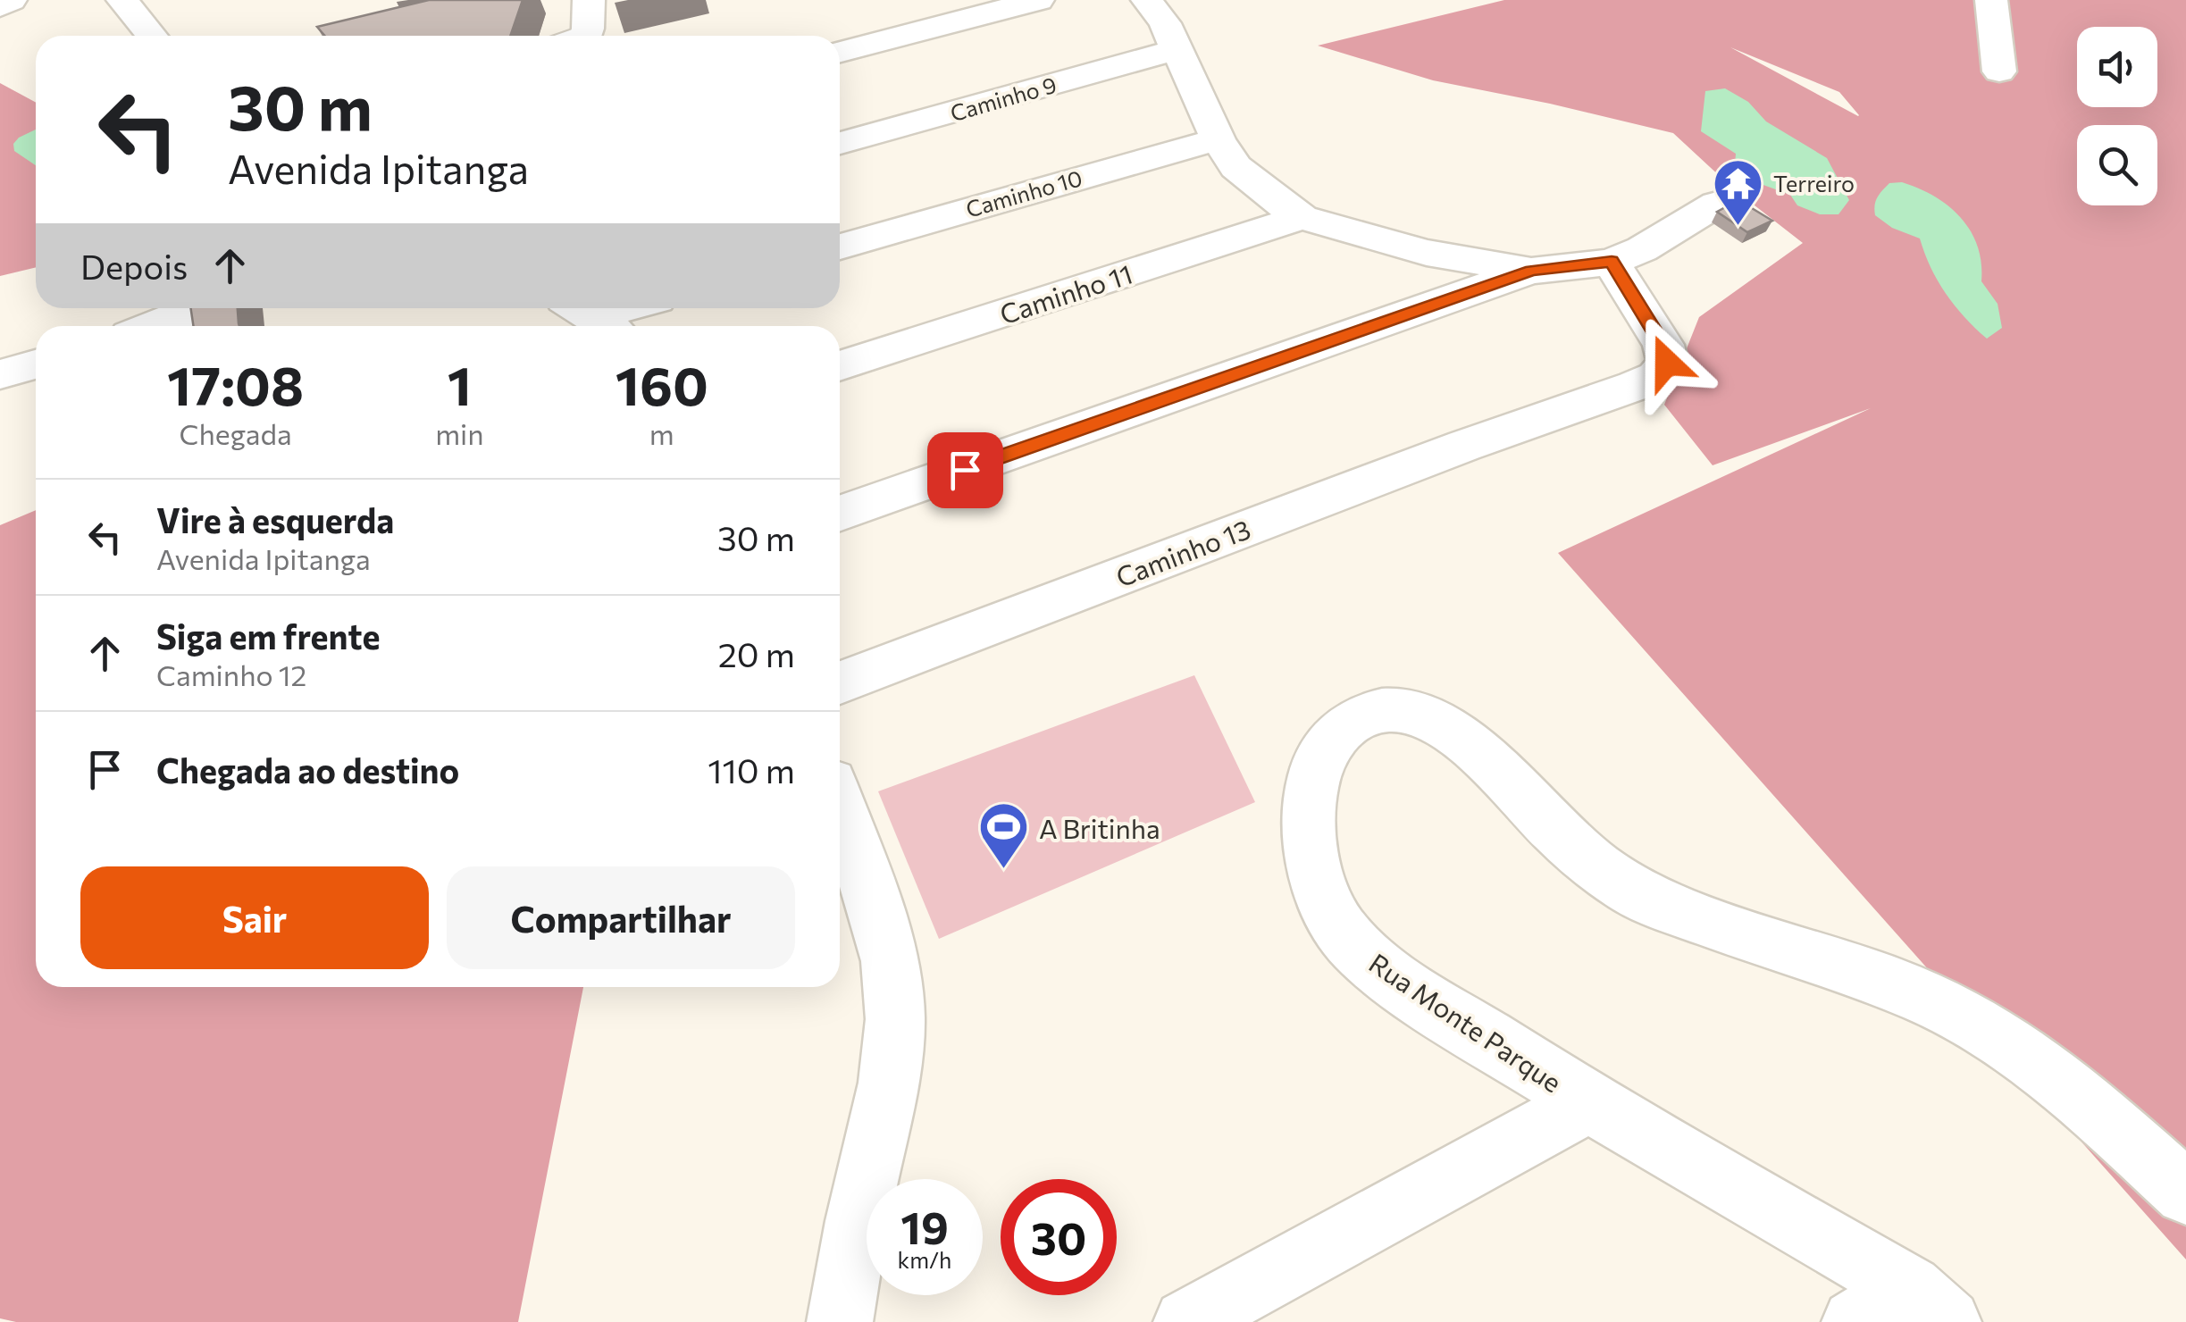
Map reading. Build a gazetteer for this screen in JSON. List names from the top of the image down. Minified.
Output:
{"streets":{"street":["Caminho 9","Caminho 10","Caminho 11","Caminho 13","Rua Monte Parque"]},"places":{"temple":["Terreiro"],"sports":["A Britinha"]},"page":{"turn":["30 m","Avenida Ipitanga"],"then":"Depois","eta":["17:08","Chegada","1","min","160","m"],"list":[{"name":"Vire à esquerda","note":"Avenida Ipitanga","value":"30 m"},{"name":"Siga em frente","note":"Caminho 12","value":"20 m"},{"name":"Chegada ao destino","value":"110 m"}],"buttons":["Sair","Compartilhar"],"speed":"19 km/h","limit":"30"}}
